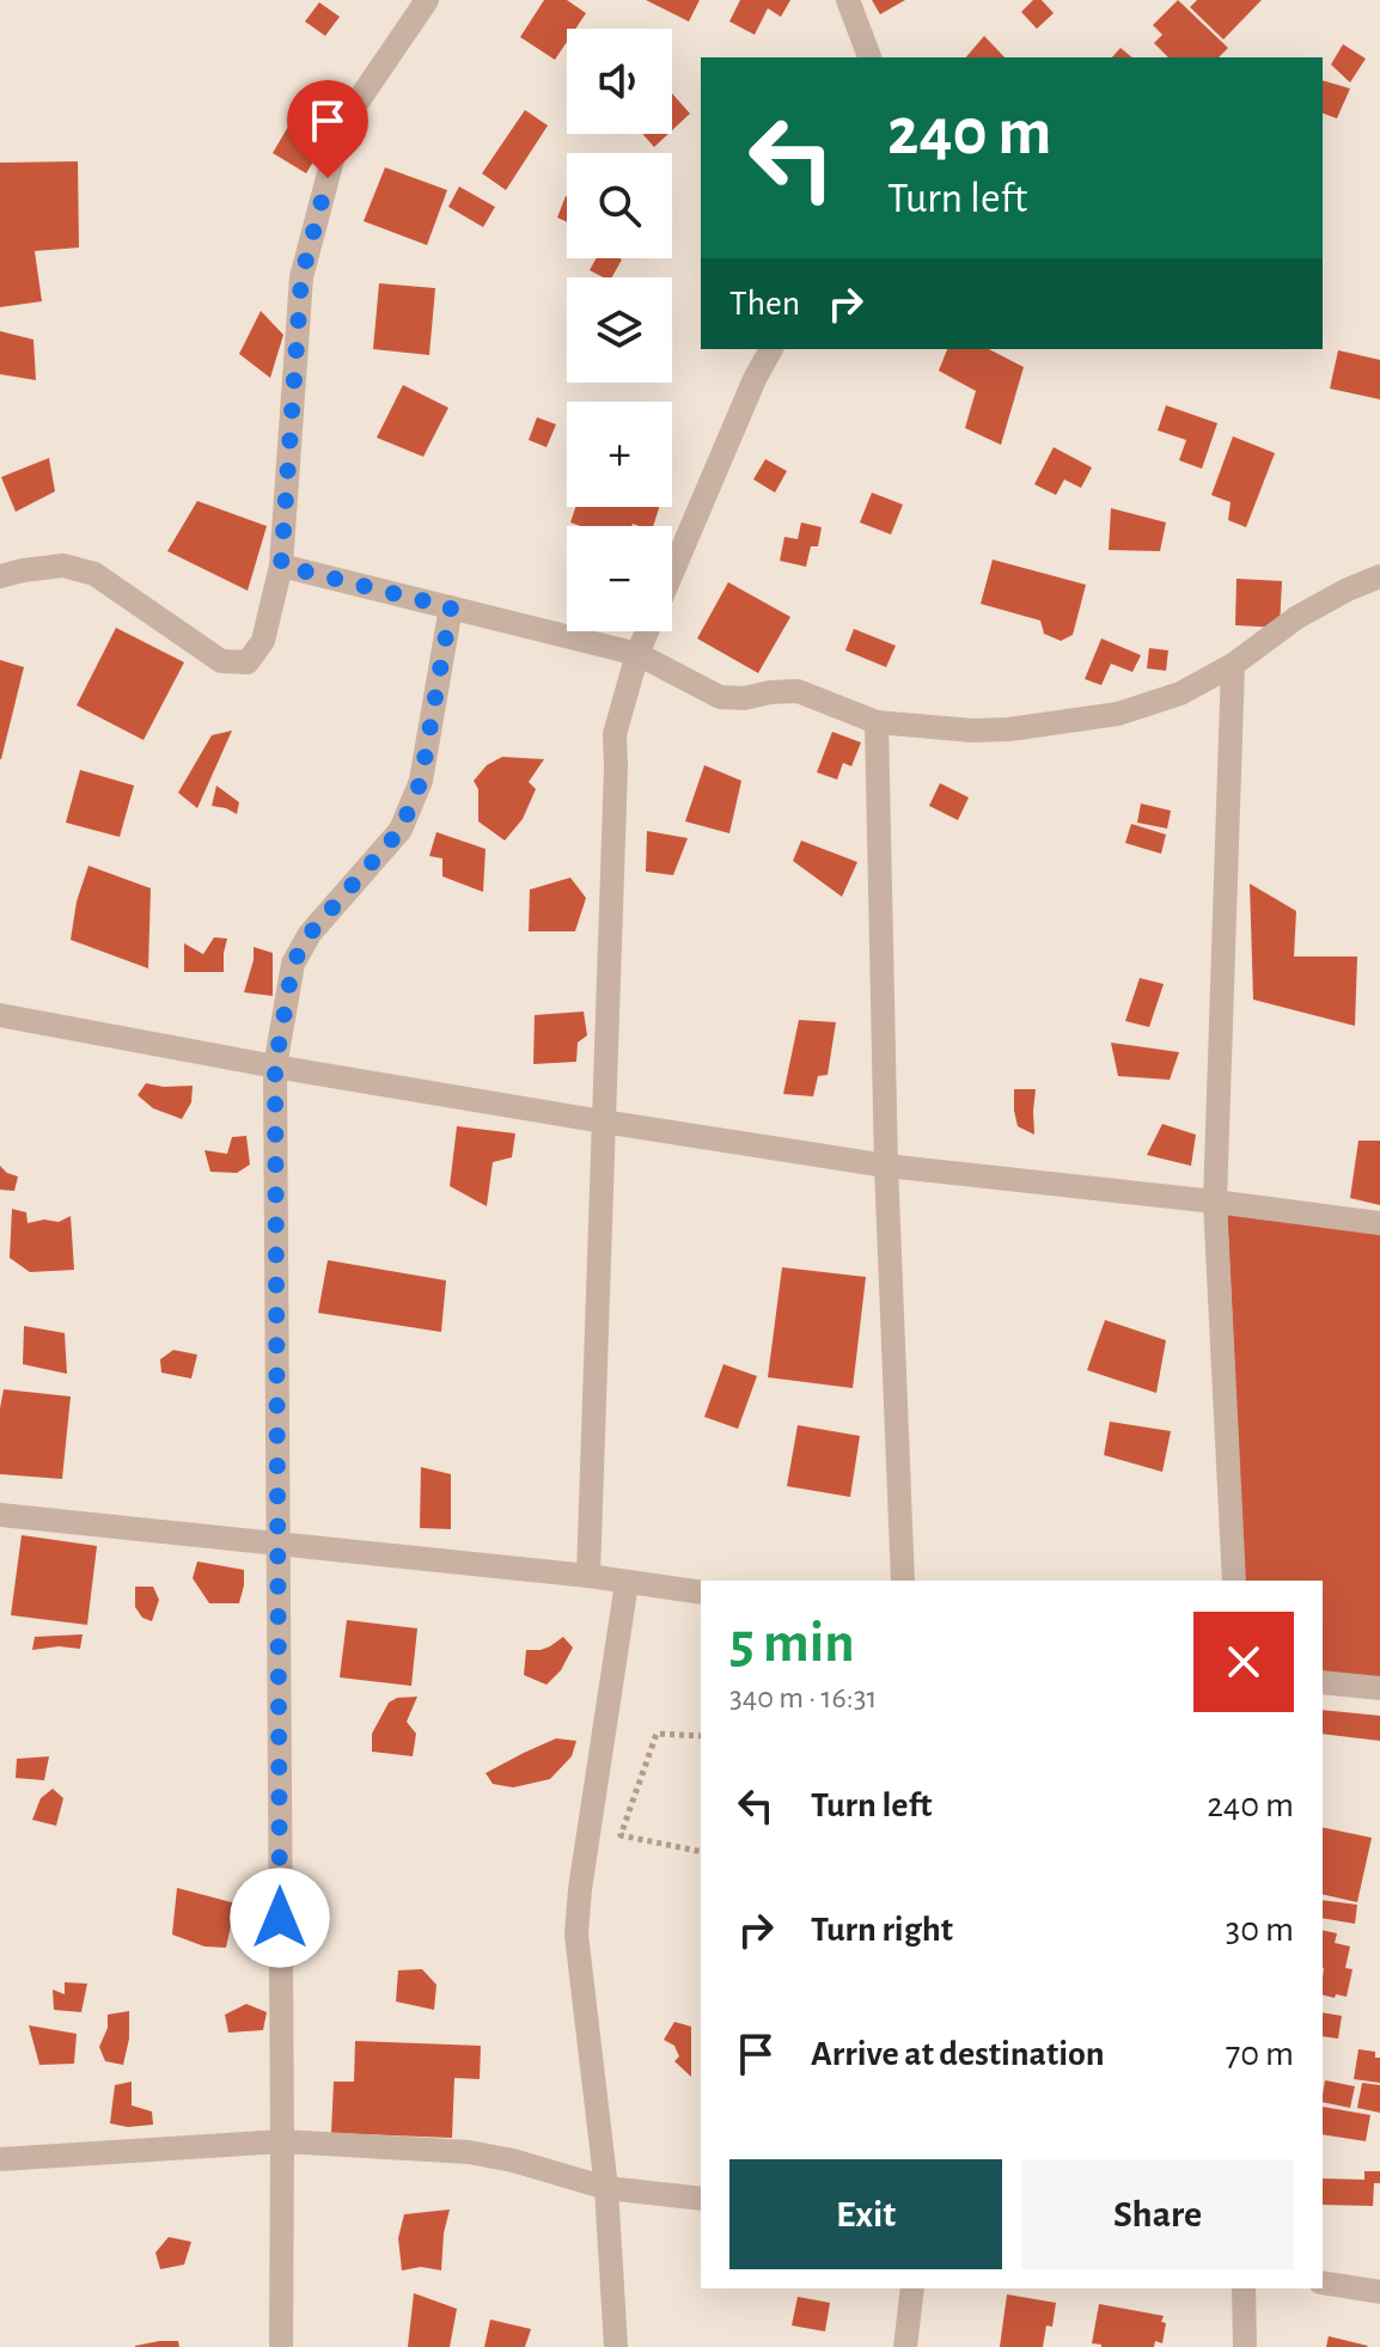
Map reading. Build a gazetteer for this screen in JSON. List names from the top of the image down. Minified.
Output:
{"page":{"map_buttons":["+","−"],"turn":["240 m","Turn left"],"then":"Then","heading":["5 min","340 m · 16:31"],"list":[{"name":"Turn left","value":"240 m"},{"name":"Turn right","value":"30 m"},{"name":"Arrive at destination","value":"70 m"}],"buttons":["Exit","Share"]}}
